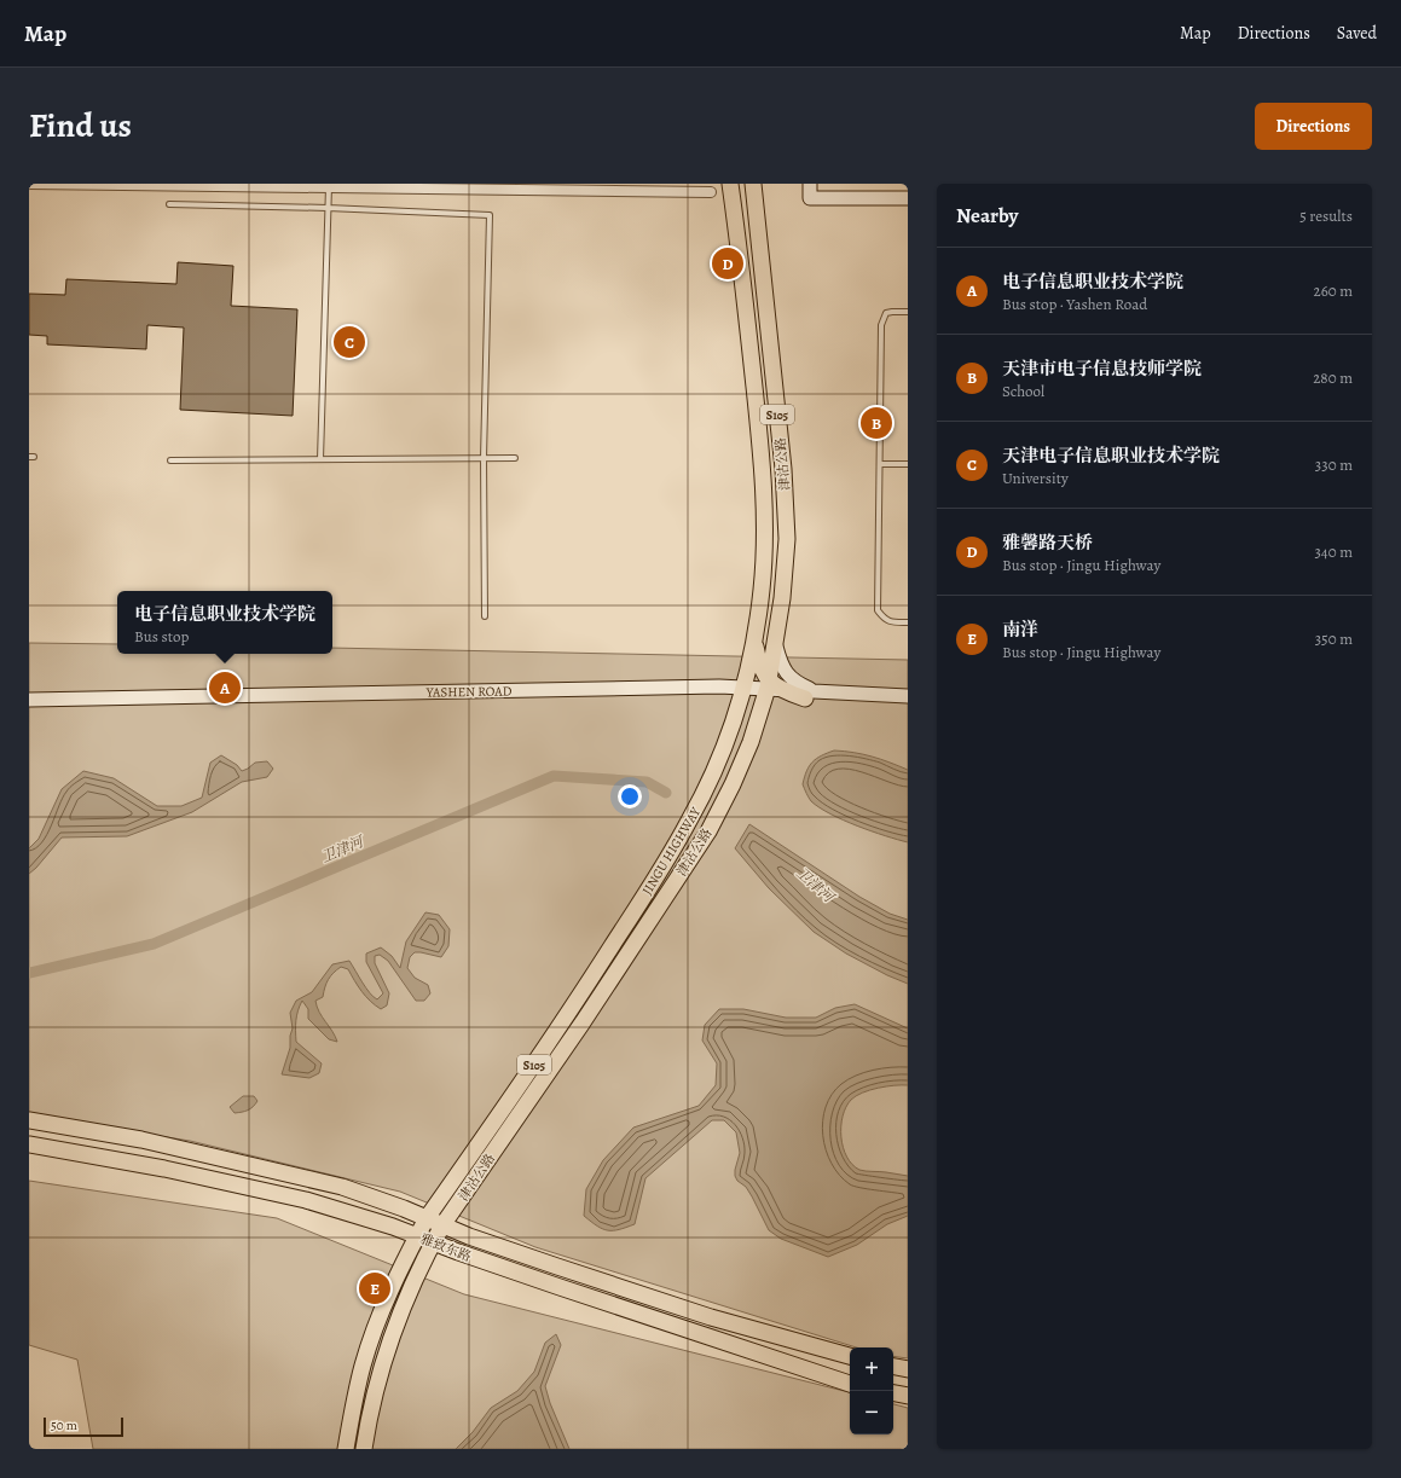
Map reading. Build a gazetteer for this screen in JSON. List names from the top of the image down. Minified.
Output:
{"streets":{"main road":["S105","津沽公路","JINGU HIGHWAY","雅致东路"],"street":["YASHEN ROAD"]},"crossings":[["津沽公路","YASHEN ROAD"],["津沽公路","雅致东路"],["YASHEN ROAD","JINGU HIGHWAY"],["JINGU HIGHWAY","雅致东路"]],"water":["卫津河"],"scale_bar":"50 m","page":{"header":"Map","nav":["Map","Directions","Saved"],"title":"Find us","buttons":"Directions","heading":["Nearby","5 results"],"pins":["D","C","B","A","E"],"list":[{"mark":"A","name":"电子信息职业技术学院","note":"Bus stop · Yashen Road","value":"260 m"},{"mark":"B","name":"天津市电子信息技师学院","note":"School","value":"280 m"},{"mark":"C","name":"天津电子信息职业技术学院","note":"University","value":"330 m"},{"mark":"D","name":"雅馨路天桥","note":"Bus stop · Jingu Highway","value":"340 m"},{"mark":"E","name":"南洋","note":"Bus stop · Jingu Highway","value":"350 m"}],"popup":["电子信息职业技术学院","Bus stop"],"map_buttons":["+","−"],"scale":"50 m"}}
